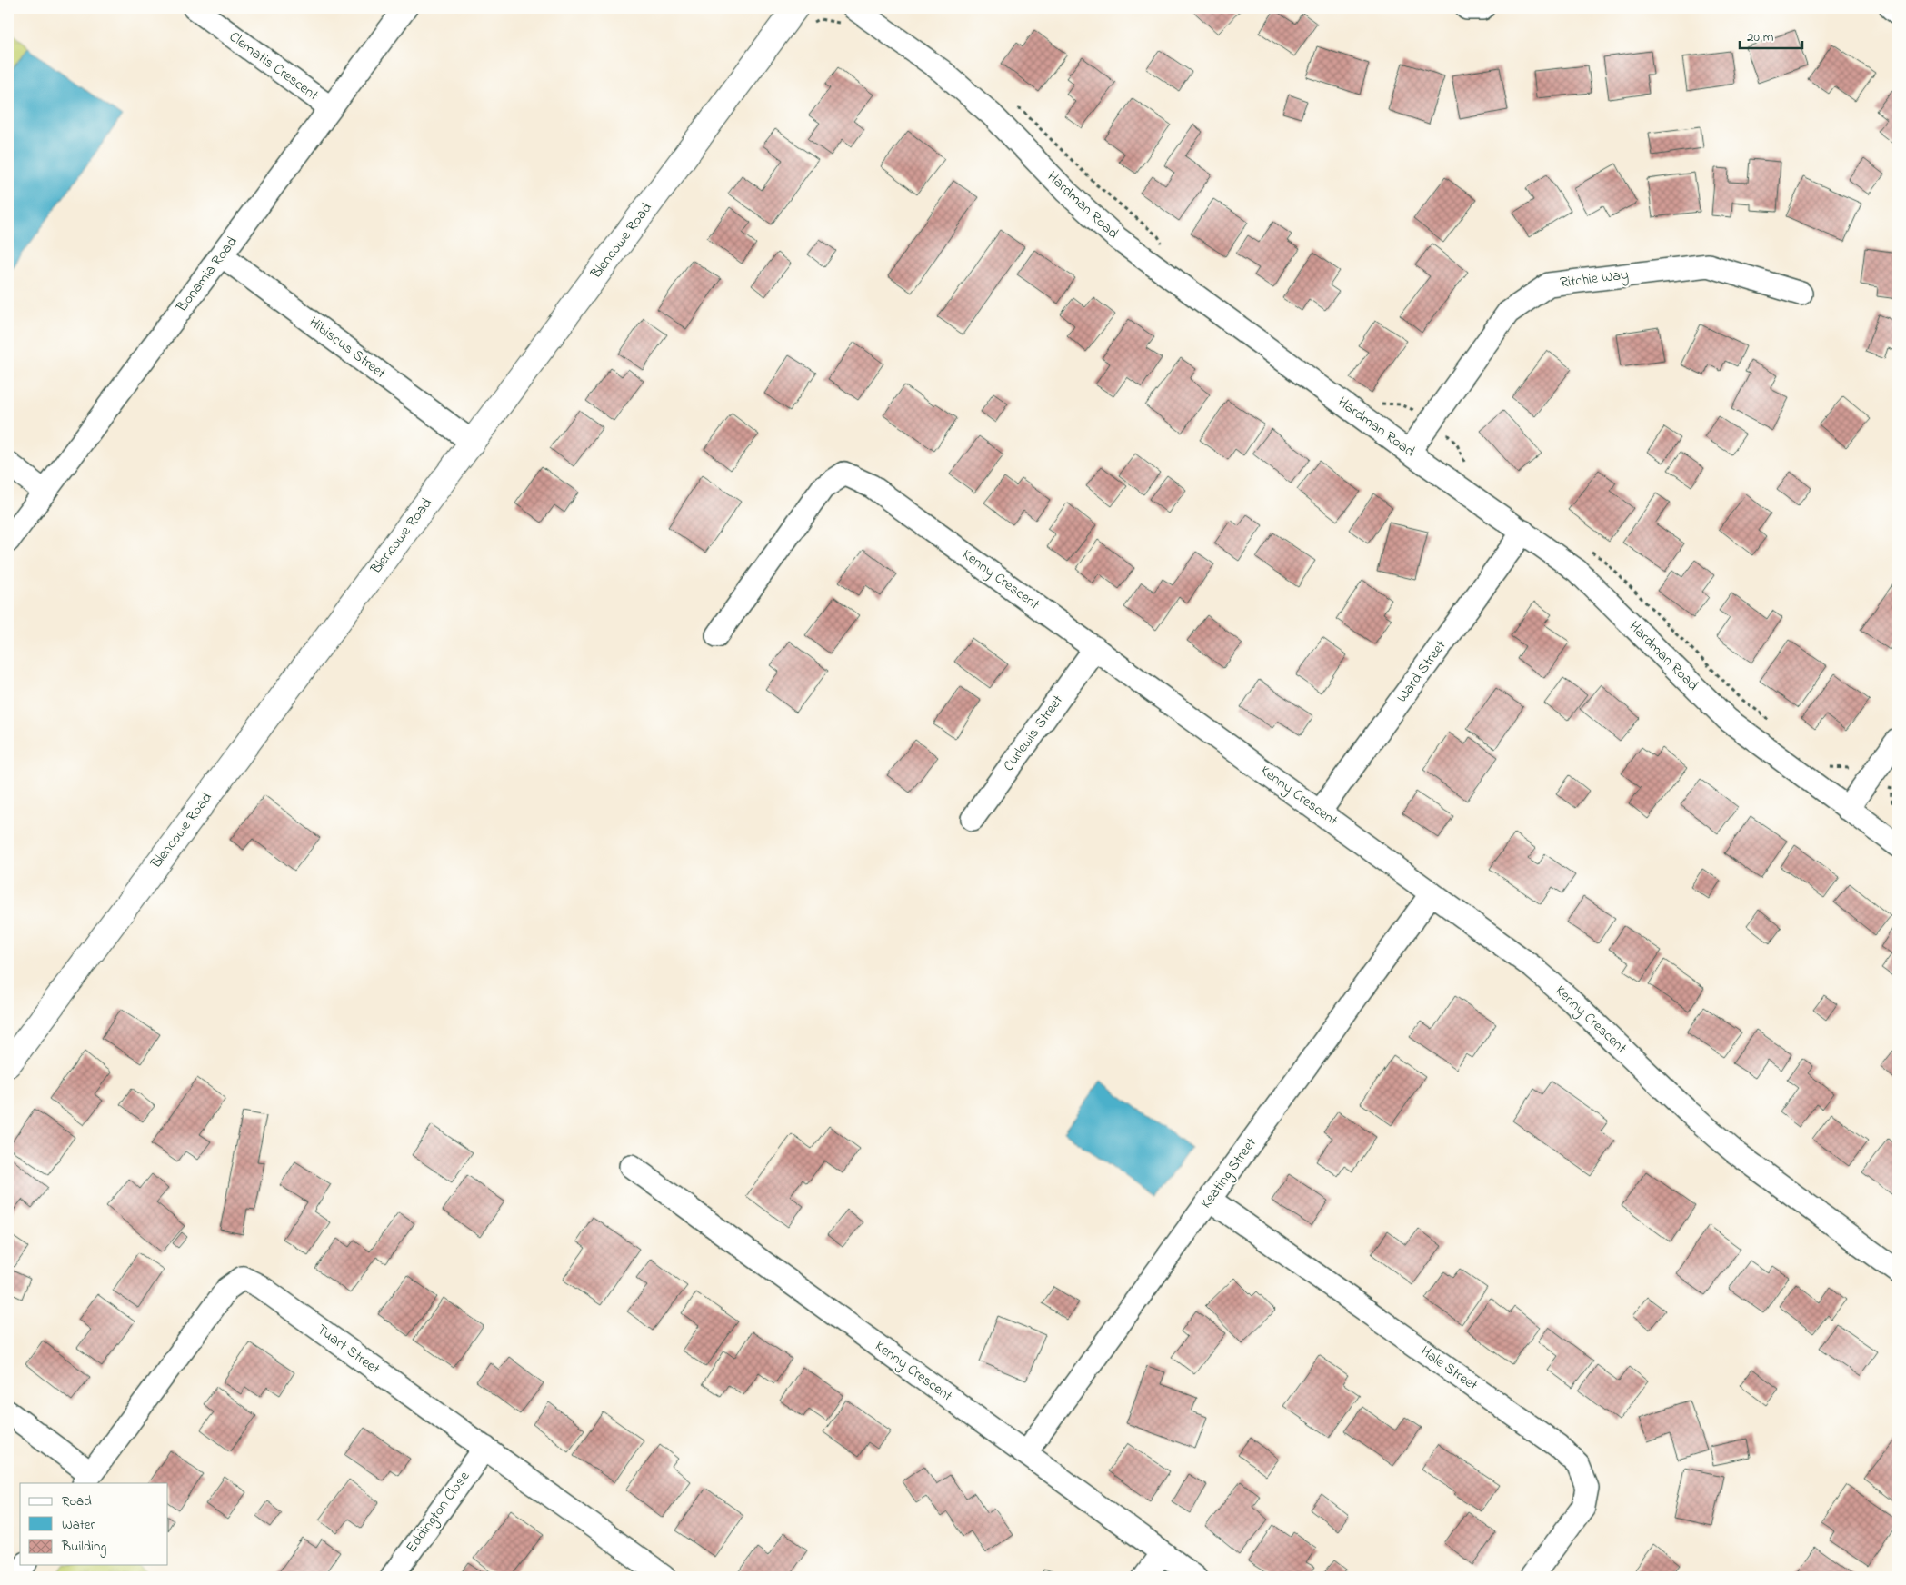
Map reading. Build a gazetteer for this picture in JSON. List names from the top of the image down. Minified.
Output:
{"streets":{"street":["Clematis Crescent","Hardman Road","Blencowe Road","Bonamia Road","Ritchie Way","Hibiscus Street","Kenny Crescent","Ward Street","Curlewis Street","Keating Street","Tuart Street","Hale Street","Eddington Close"]},"crossings":[["Clematis Crescent","Bonamia Road"],["Hardman Road","Ritchie Way"],["Hardman Road","Ward Street"],["Blencowe Road","Hibiscus Street"],["Bonamia Road","Hibiscus Street"],["Kenny Crescent","Ward Street"],["Kenny Crescent","Curlewis Street"],["Kenny Crescent","Keating Street"],["Keating Street","Hale Street"],["Tuart Street","Eddington Close"]],"legend":["Road","Water","Building"],"scale_bar":"20 m"}
